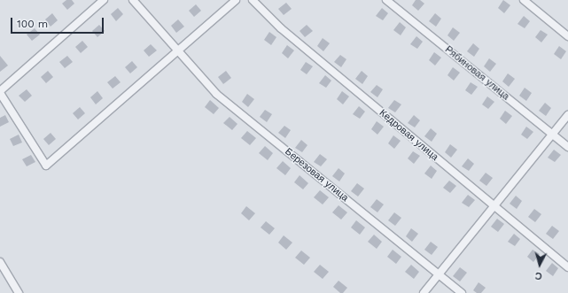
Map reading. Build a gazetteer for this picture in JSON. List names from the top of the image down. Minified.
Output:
{"streets":{"street":["Рябиновая улица","Кедровая улица","Березовая улица"]},"scale_bar":"100 m","north":"bottom"}
